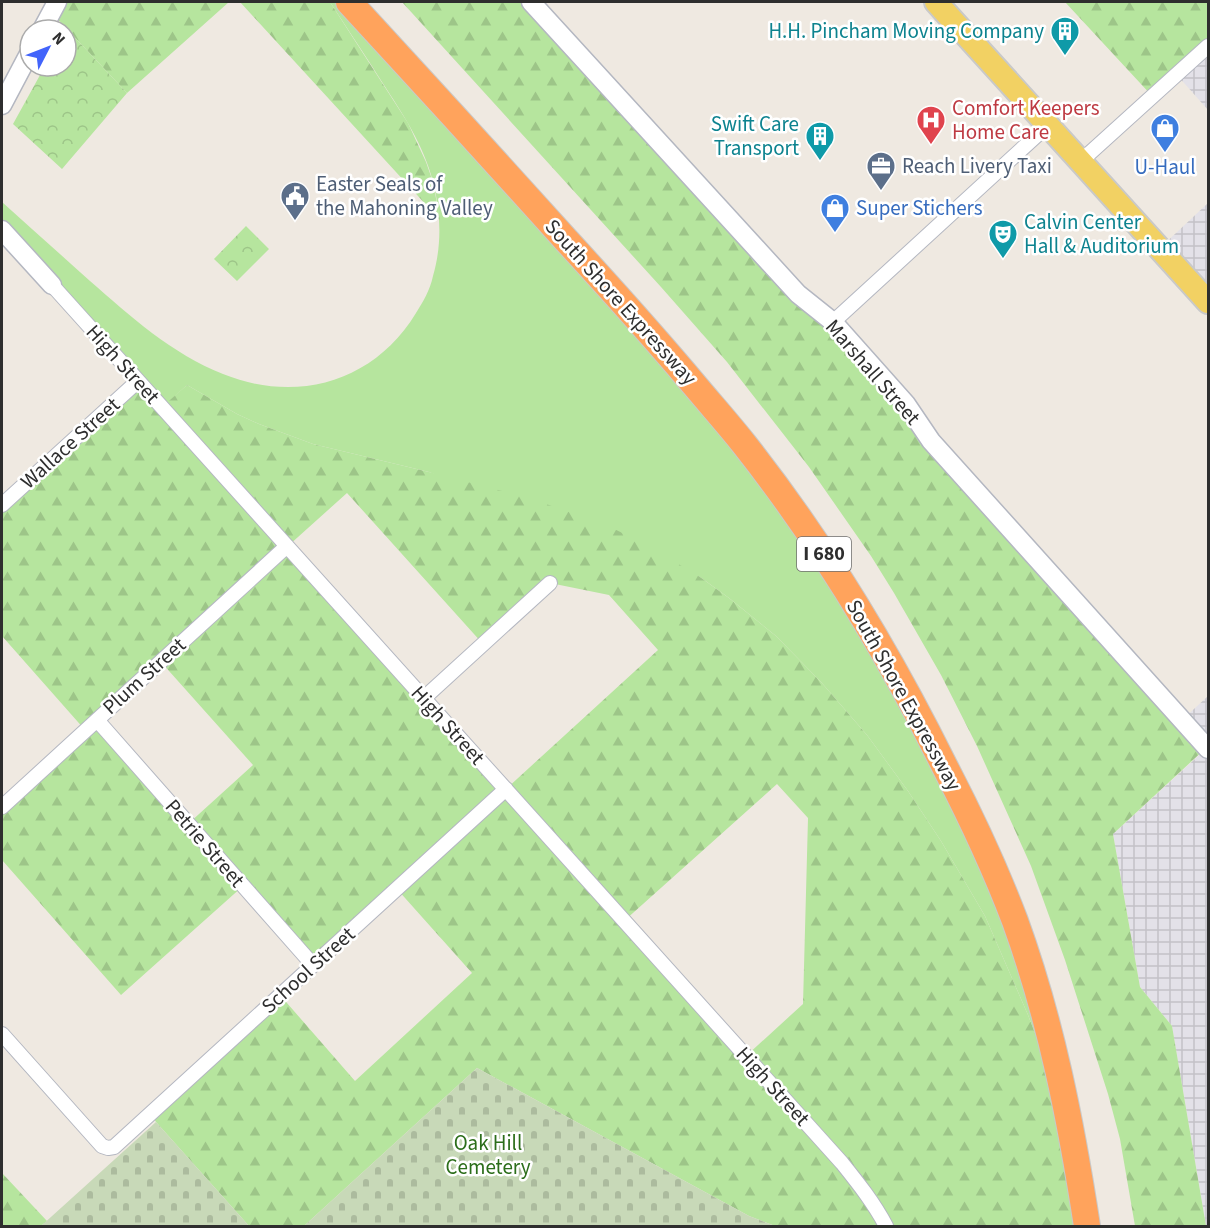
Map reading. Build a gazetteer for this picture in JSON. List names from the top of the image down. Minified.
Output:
{"streets":{"highway":["South Shore Expressway","I 680"],"street":["High Street","Marshall Street","Wallace Street","Plum Street","Petrie Street","School Street"]},"crossings":[["High Street","Wallace Street"],["High Street","Plum Street"],["High Street","School Street"],["Plum Street","Petrie Street"],["Petrie Street","School Street"]],"parks":["Oak Hill Cemetery"],"places":{"building":["H.H. Pincham Moving Company","Swift Care Transport"],"hospital":["Comfort Keepers Home Care"],"shop":["U-Haul","Super Stichers"],"office":["Reach Livery Taxi"],"public building":["Easter Seals of the Mahoning Valley"],"theatre":["Calvin Center Hall & Auditorium"]},"north":"top right"}
